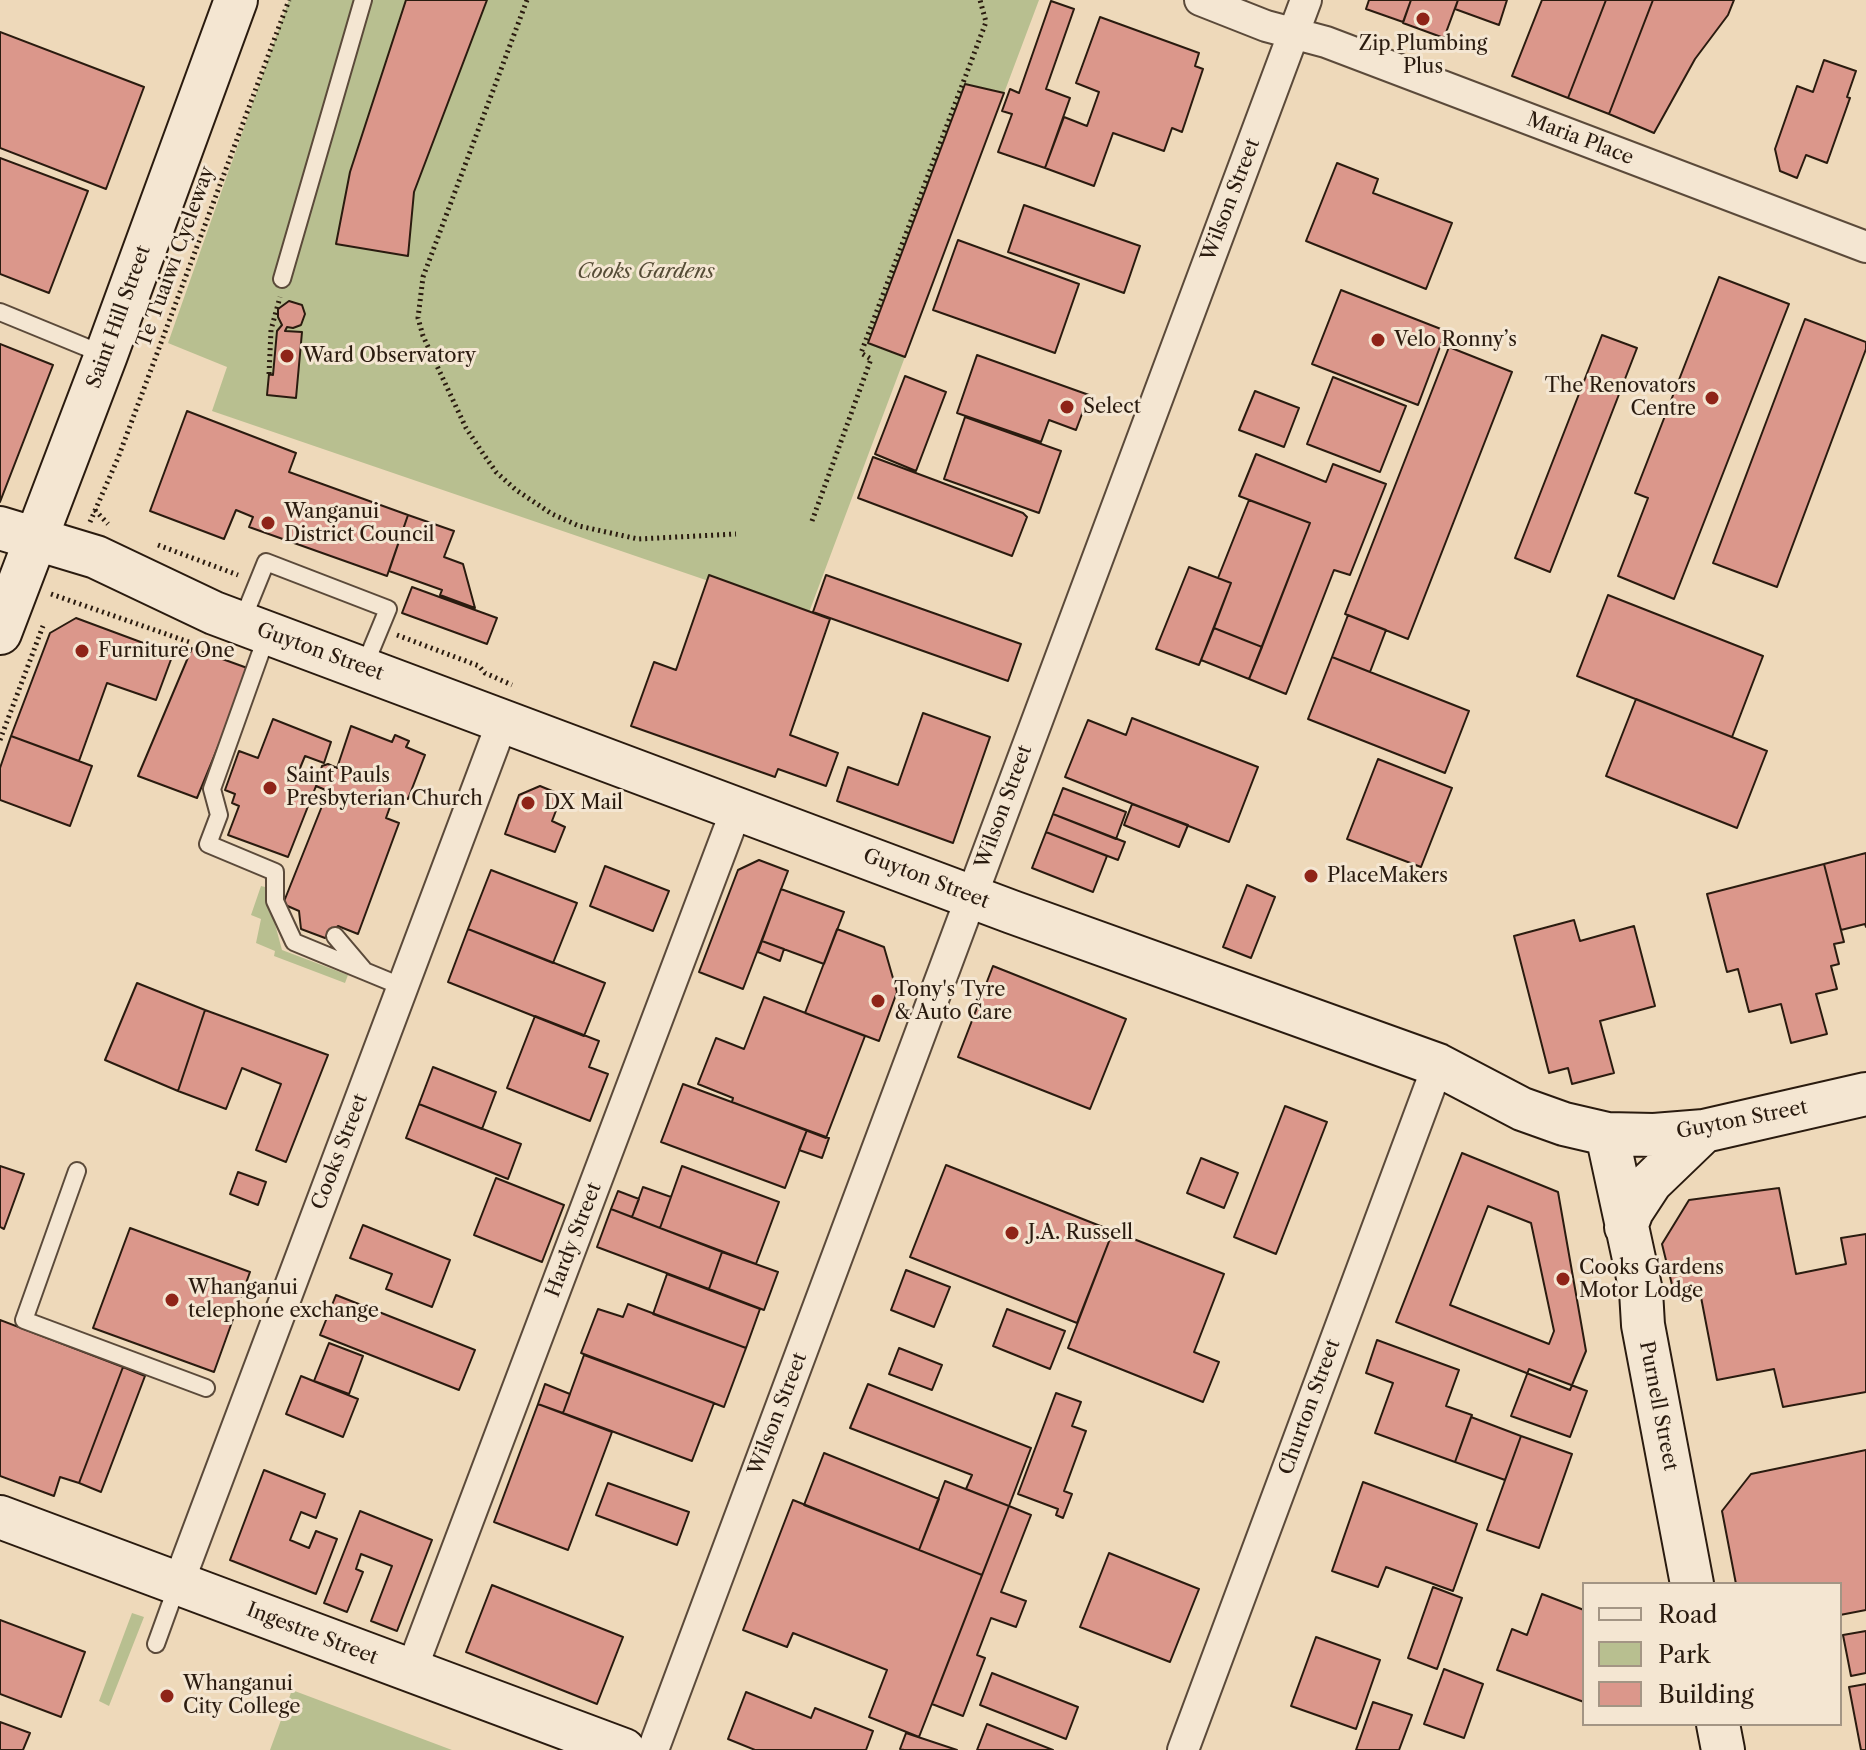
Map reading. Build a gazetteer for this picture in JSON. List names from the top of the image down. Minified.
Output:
{"streets":{"main road":["Saint Hill Street","Guyton Street","Purnell Street","Ingestre Street"],"street":["Maria Place","Wilson Street","Cooks Street","Hardy Street","Churton Street"],"path":["Te Tuaiwi Cycleway"]},"crossings":[["Maria Place","Wilson Street"],["Wilson Street","Guyton Street"],["Saint Hill Street","Guyton Street"],["Guyton Street","Cooks Street"],["Guyton Street","Hardy Street"],["Guyton Street","Purnell Street"],["Guyton Street","Churton Street"],["Cooks Street","Ingestre Street"],["Hardy Street","Ingestre Street"]],"parks":["Cooks Gardens"],"places":["Zip Plumbing Plus","Velo Ronny’s","Ward Observatory","The Renovators Centre","Select","Wanganui District Council","Furniture One","Saint Pauls Presbyterian Church","DX Mail","PlaceMakers","Tony's Tyre & Auto Care","J.A. Russell","Cooks Gardens Motor Lodge","Whanganui telephone exchange","Whanganui City College"],"legend":["Road","Park","Building"]}
